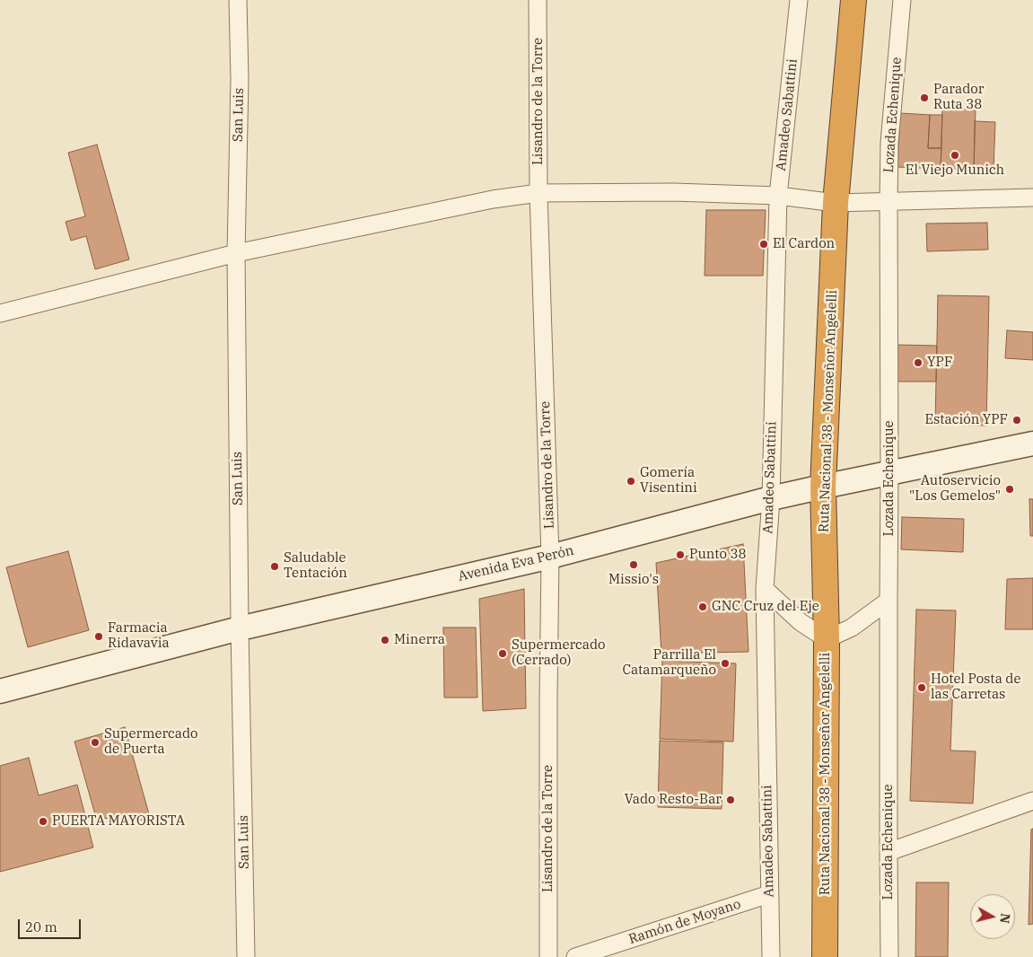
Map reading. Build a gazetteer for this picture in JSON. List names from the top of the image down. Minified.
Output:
{"streets":{"highway":["Ruta Nacional 38 - Monseñor Angelelli"],"street":["Lisandro de la Torre","San Luis","Amadeo Sabattini","Lozada Echenique","Avenida Eva Perón","Ramón de Moyano"]},"crossings":[["Lisandro de la Torre","Avenida Eva Perón"],["San Luis","Avenida Eva Perón"],["Amadeo Sabattini","Avenida Eva Perón"],["Amadeo Sabattini","Ramón de Moyano"],["Lozada Echenique","Avenida Eva Perón"],["Ruta Nacional 38 - Monseñor Angelelli","Avenida Eva Perón"]],"places":["Parador Ruta 38","El Viejo Munich","El Cardon","YPF","Estación YPF","Gomería Visentini","Autoservicio \"Los Gemelos\"","Punto 38","Missio's","Saludable Tentación","GNC Cruz del Eje","Farmacia Ridavavia","Minerra","Supermercado (Cerrado)","Parrilla El Catamarqueño","Hotel Posta de las Carretas","Supermercado de Puerta","Vado Resto-Bar","PUERTA MAYORISTA"],"scale_bar":"20 m","north":"right"}
